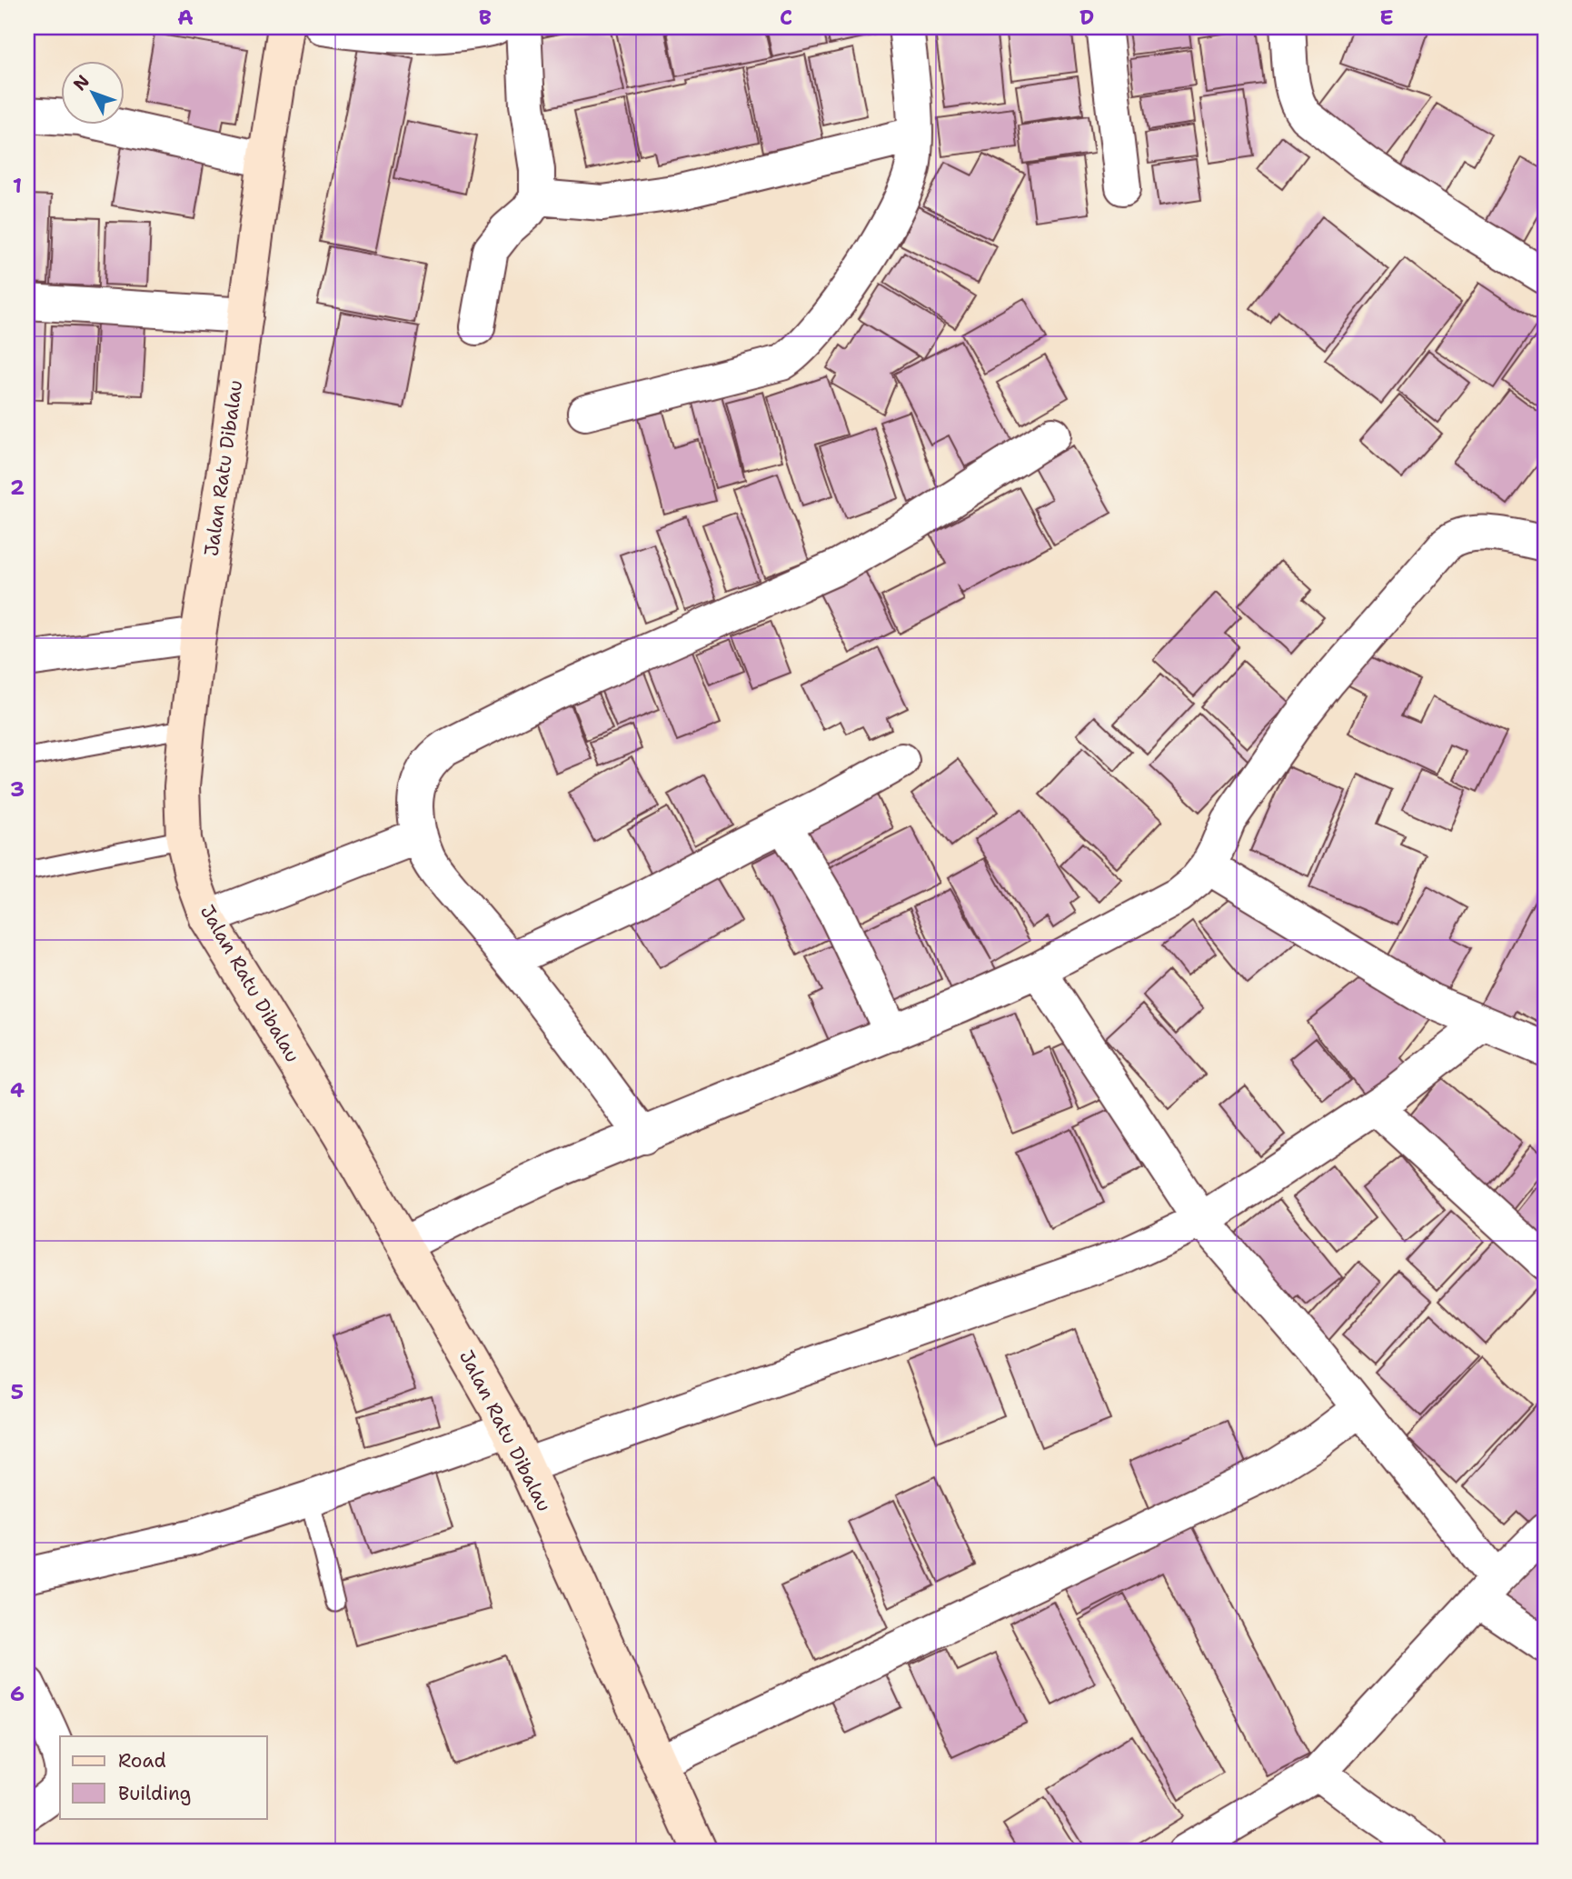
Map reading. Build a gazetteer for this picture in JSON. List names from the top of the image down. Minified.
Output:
{"streets":{"main road":["Jalan Ratu Dibalau"]},"legend":["Road","Building"],"north":"top left","grid":{"columns":["A","B","C","D","E"],"rows":["1","2","3","4","5","6"]}}
